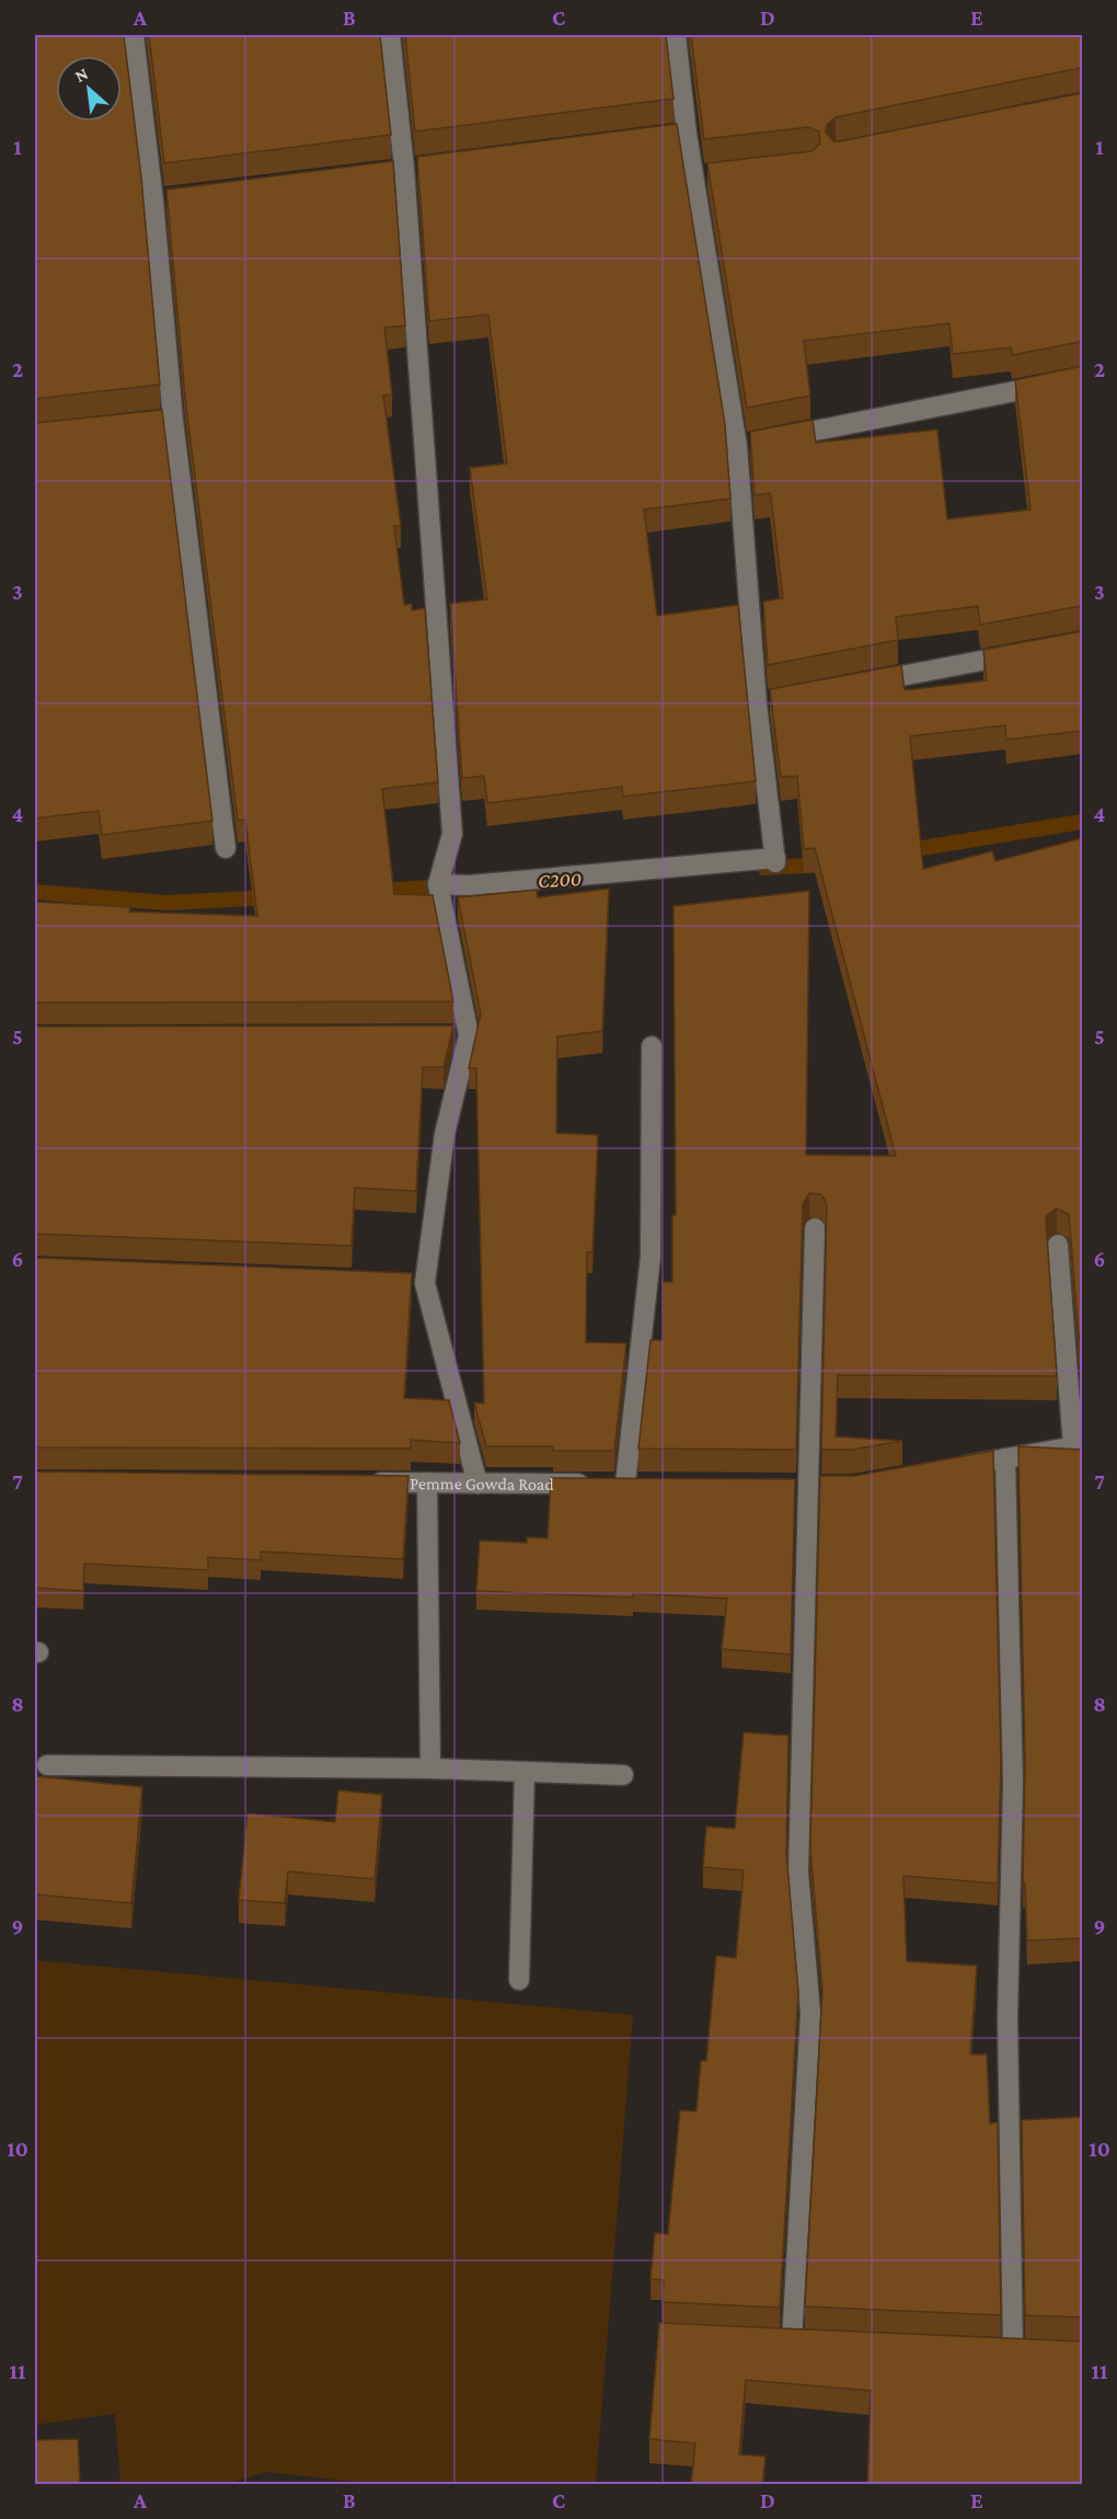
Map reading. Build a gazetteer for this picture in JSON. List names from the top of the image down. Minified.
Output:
{"streets":{"street":["Pemme Gowda Road"]},"water":["C200"],"north":"top left","grid":{"columns":["A","B","C","D","E"],"rows":["1","2","3","4","5","6","7","8","9","10","11"]}}
